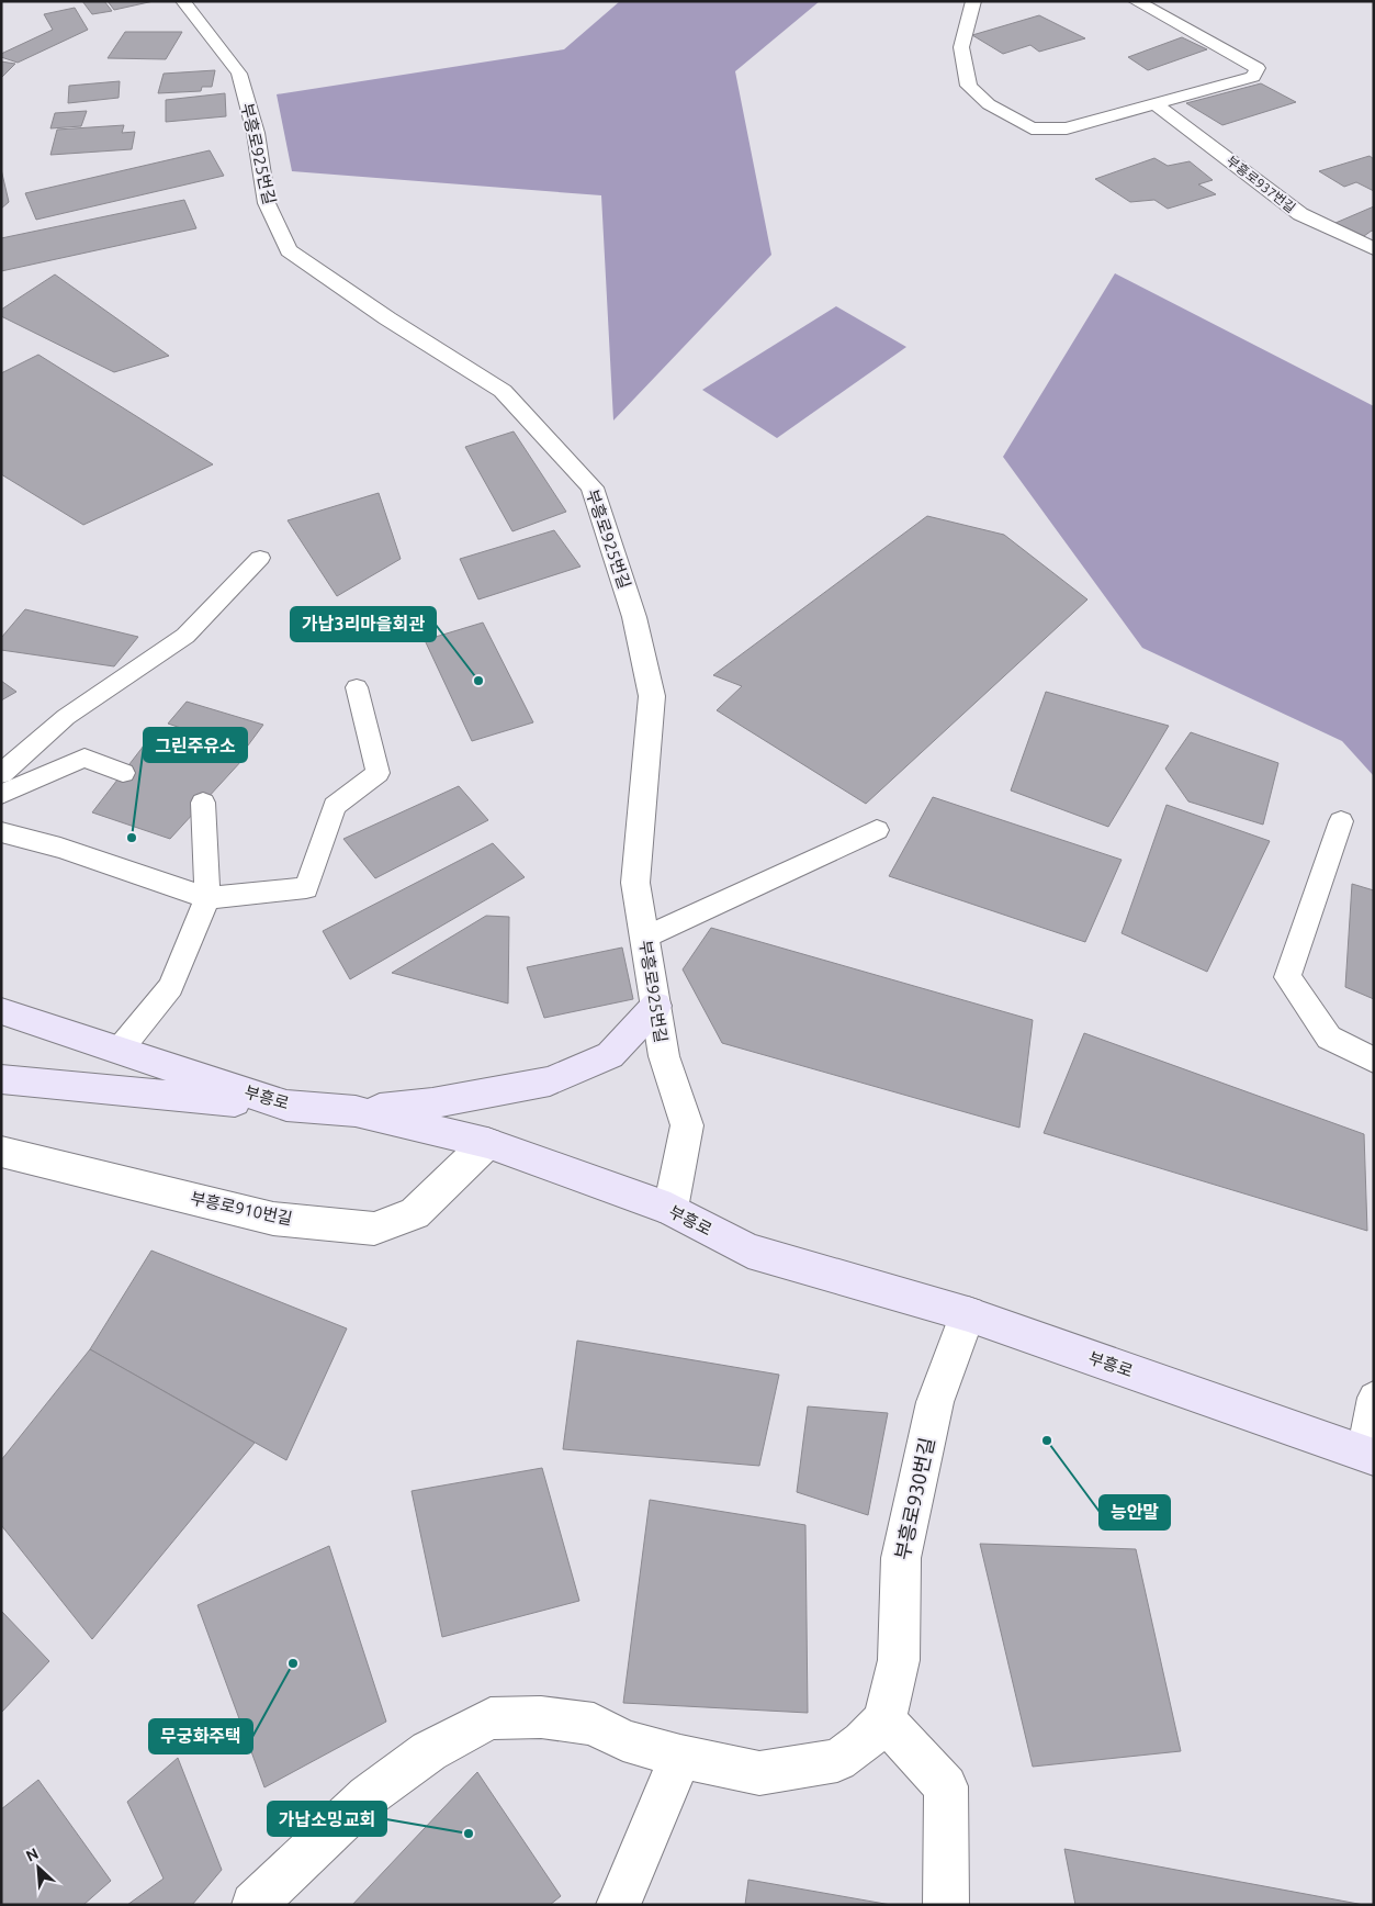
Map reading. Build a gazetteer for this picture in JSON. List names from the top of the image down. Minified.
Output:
{"streets":{"main road":["부흥로"],"street":["부흥로925번길","부흥로937번길","부흥로910번길","부흥로930번길"]},"crossings":[["부흥로925번길","부흥로"],["부흥로","부흥로910번길"],["부흥로","부흥로930번길"]],"places":["가납3리마을회관","그린주유소","능안말","무궁화주택","가납소밍교회"],"north":"top left"}
